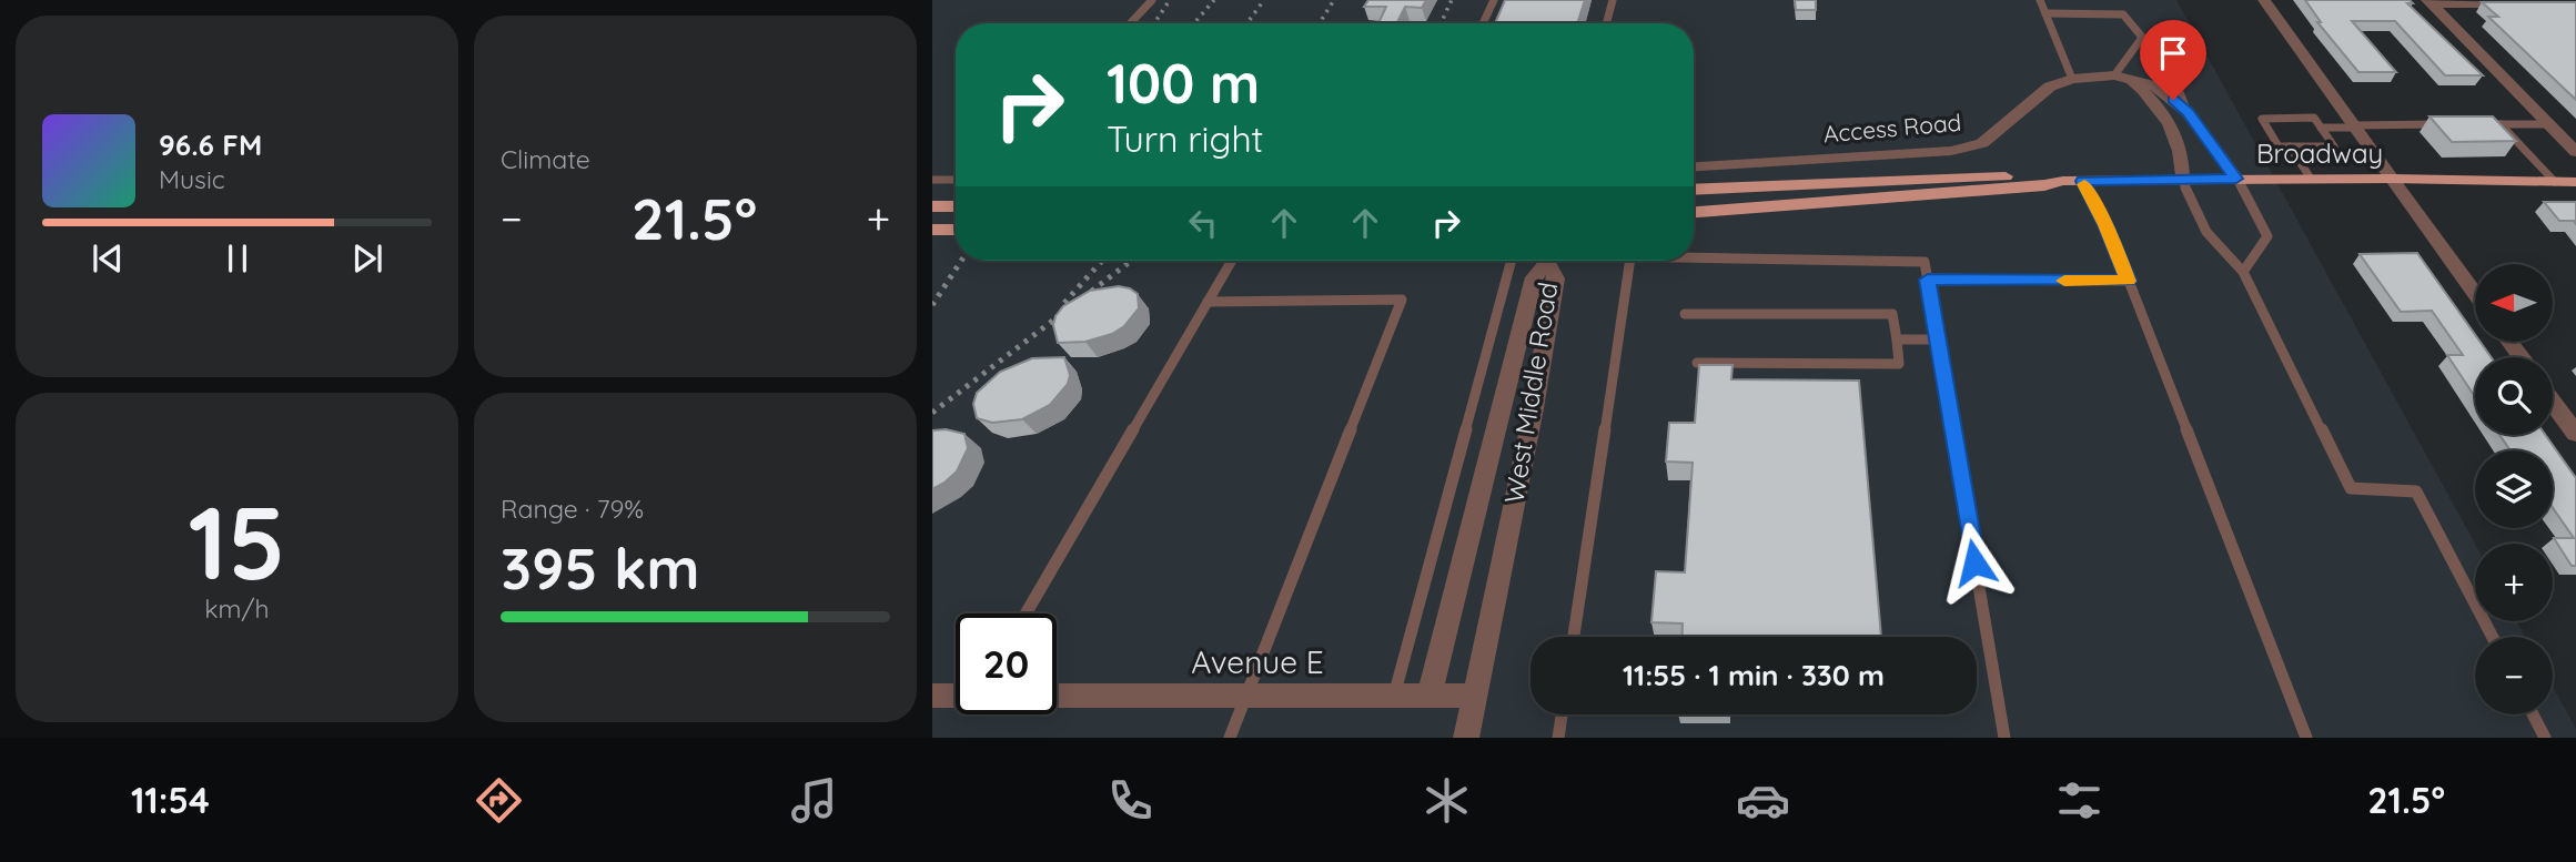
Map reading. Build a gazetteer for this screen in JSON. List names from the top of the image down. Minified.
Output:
{"streets":{"main road":["Broadway"],"street":["Access Road","West Middle Road","Avenue E"]},"crossings":[["Access Road","Broadway"],["West Middle Road","Avenue E"]],"north":"left","page":{"tile":["Climate",["15","km/h"],["Range · 79%","395 km"]],"turn":["100 m","Turn right"],"song":["96.6 FM","Music"],"heat":["−","21.5°","+"],"map_buttons":["+","−"],"limit":"20","trip":"11:55 · 1 min · 330 m","tabs":["11:54","21.5°"]}}
